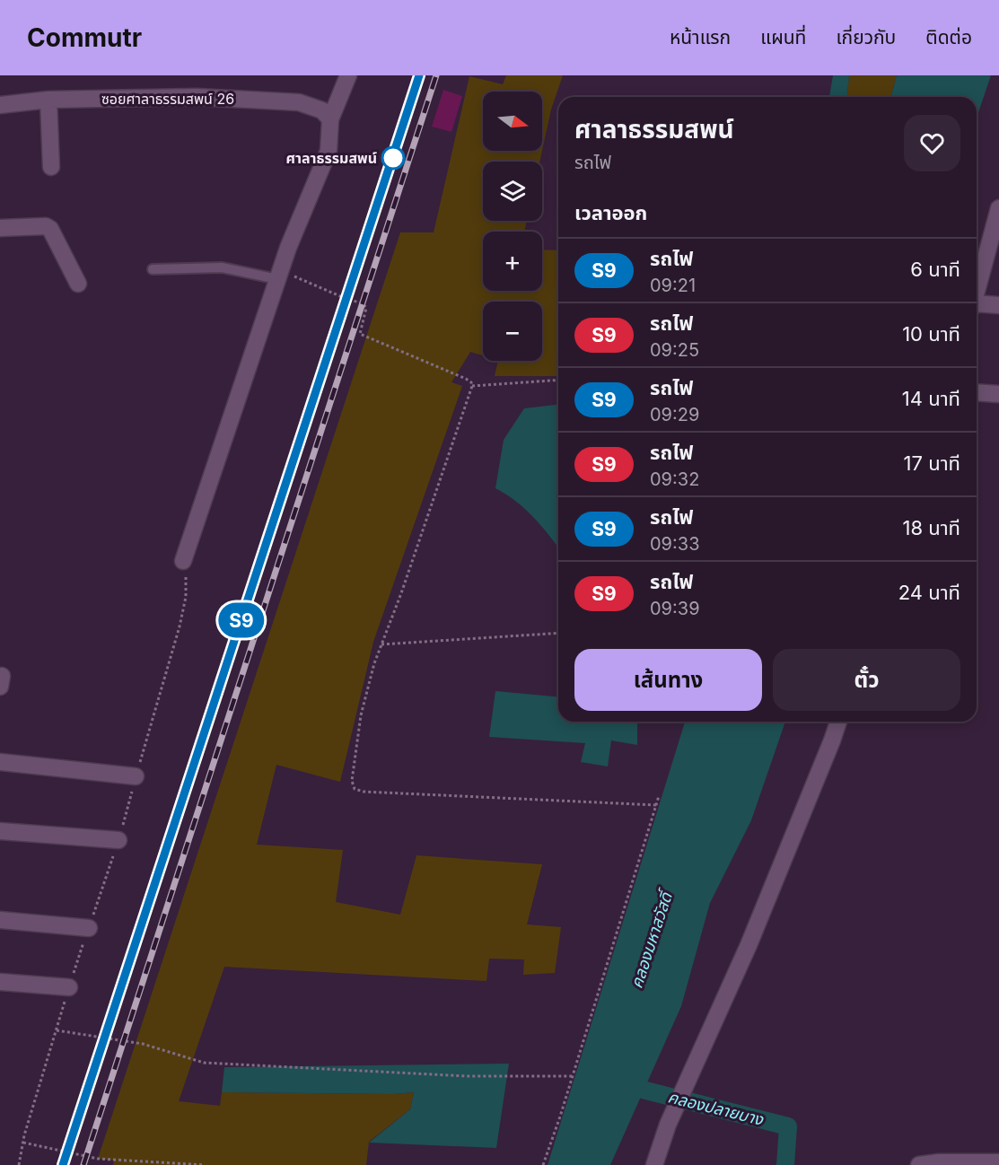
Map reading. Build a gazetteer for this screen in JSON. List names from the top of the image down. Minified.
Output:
{"streets":{"street":["ซอยศาลาธรรมสพน์ 26"]},"water":["คลองมหาสวัสดิ์","คลองปลายบาง"],"places":["ศาลาธรรมสพน์"],"north":"right","page":{"header":"Commutr","nav":["หน้าแรก","แผนที่","เกี่ยวกับ","ติดต่อ"],"on_map":"S9","map_buttons":["+","−"],"heading":[["ศาลาธรรมสพน์","รถไฟ"],"เวลาออก"],"list":[{"mark":"S9","name":"รถไฟ","note":"09:21","value":"6 นาที"},{"mark":"S9","name":"รถไฟ","note":"09:25","value":"10 นาที"},{"mark":"S9","name":"รถไฟ","note":"09:29","value":"14 นาที"},{"mark":"S9","name":"รถไฟ","note":"09:32","value":"17 นาที"},{"mark":"S9","name":"รถไฟ","note":"09:33","value":"18 นาที"},{"mark":"S9","name":"รถไฟ","note":"09:39","value":"24 นาที"}],"buttons":["เส้นทาง","ตั๋ว"]}}
